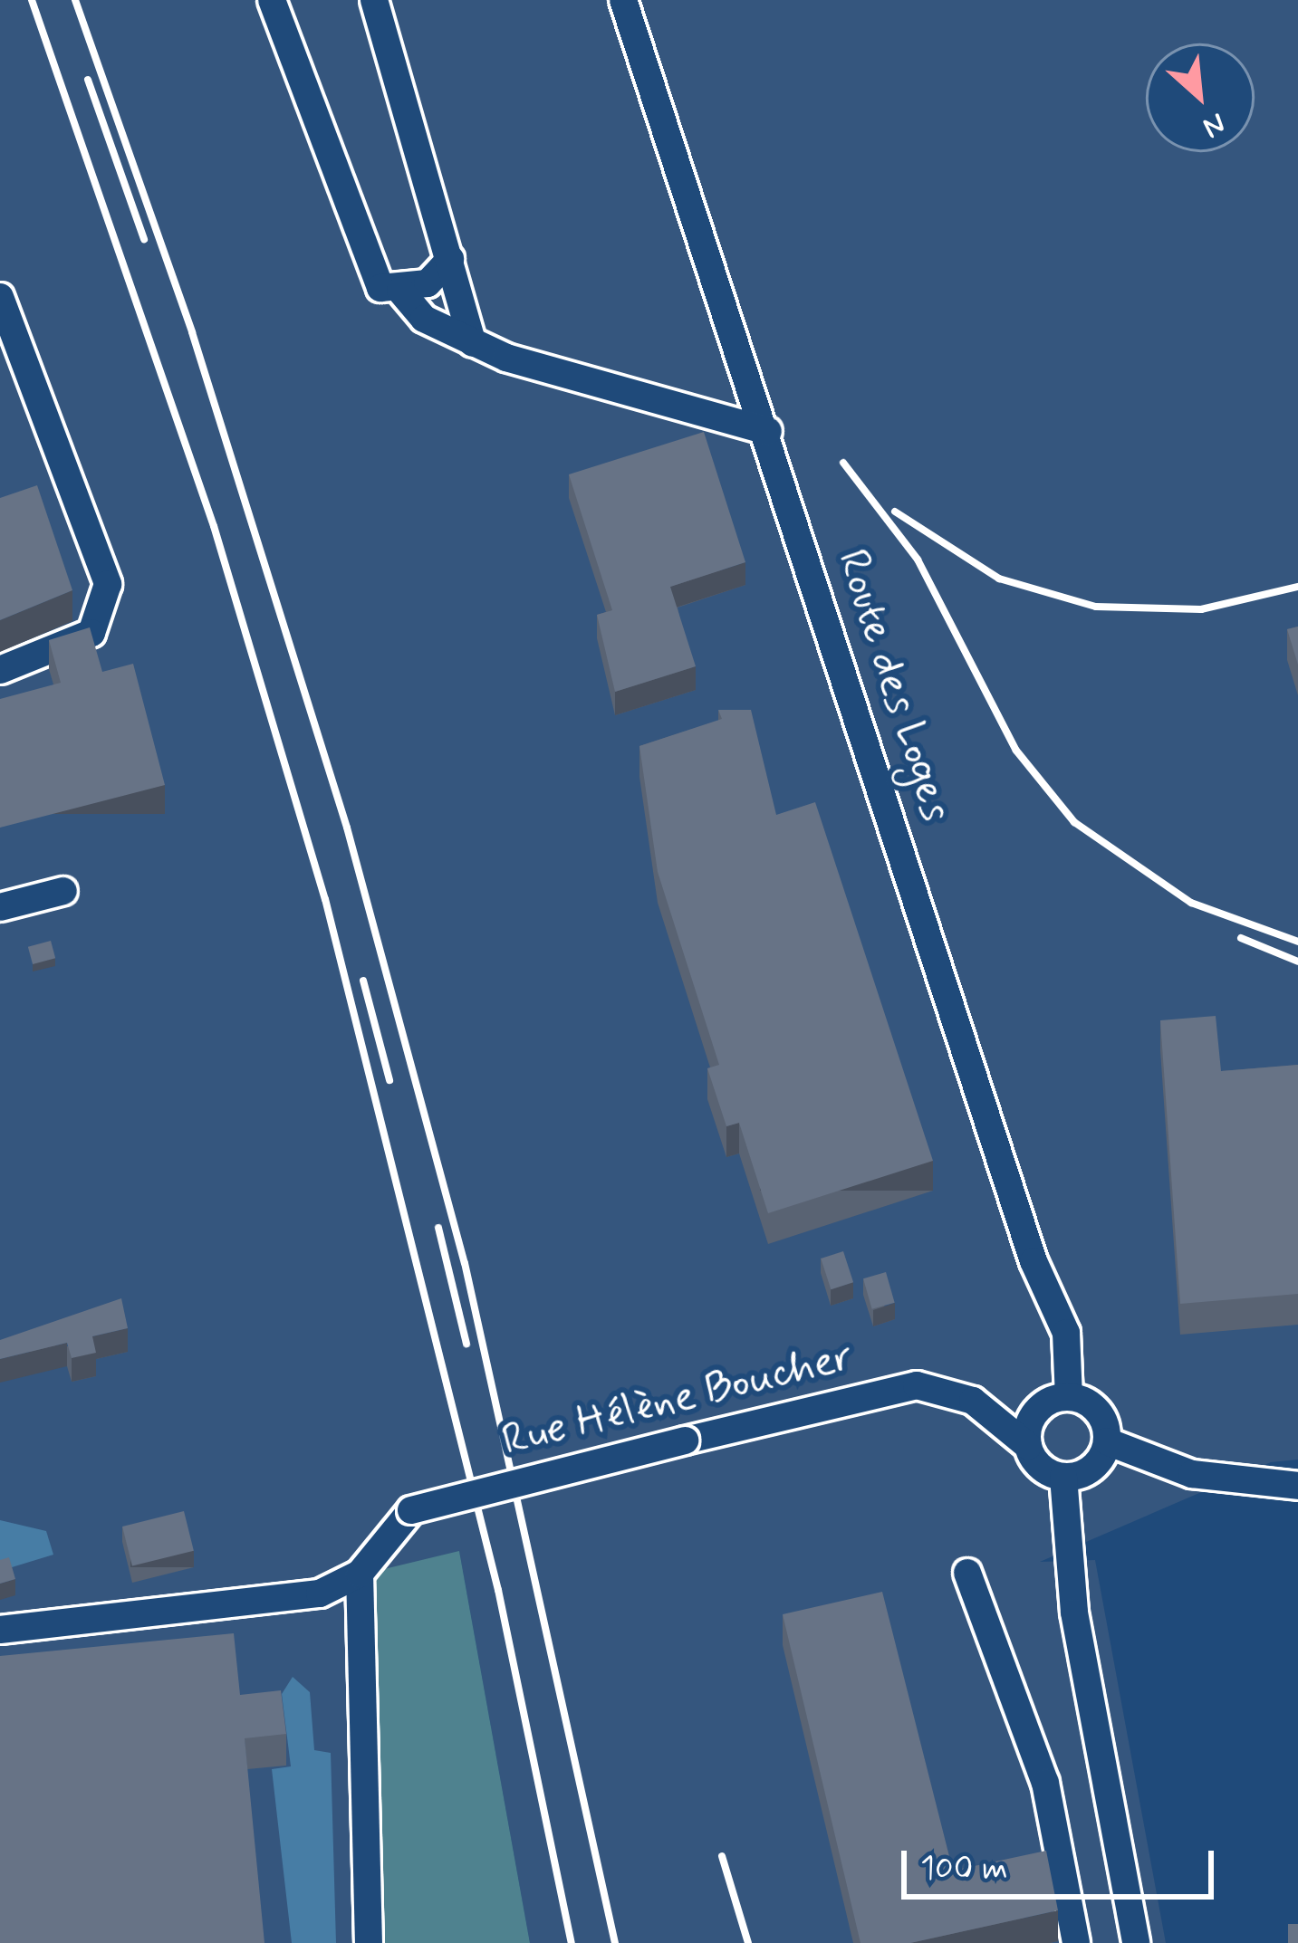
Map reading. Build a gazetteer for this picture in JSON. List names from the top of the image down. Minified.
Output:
{"streets":{"street":["Route des Loges","Rue Hélène Boucher"]},"crossings":[["Route des Loges","Rue Hélène Boucher"]],"scale_bar":"100 m","north":"bottom right"}
